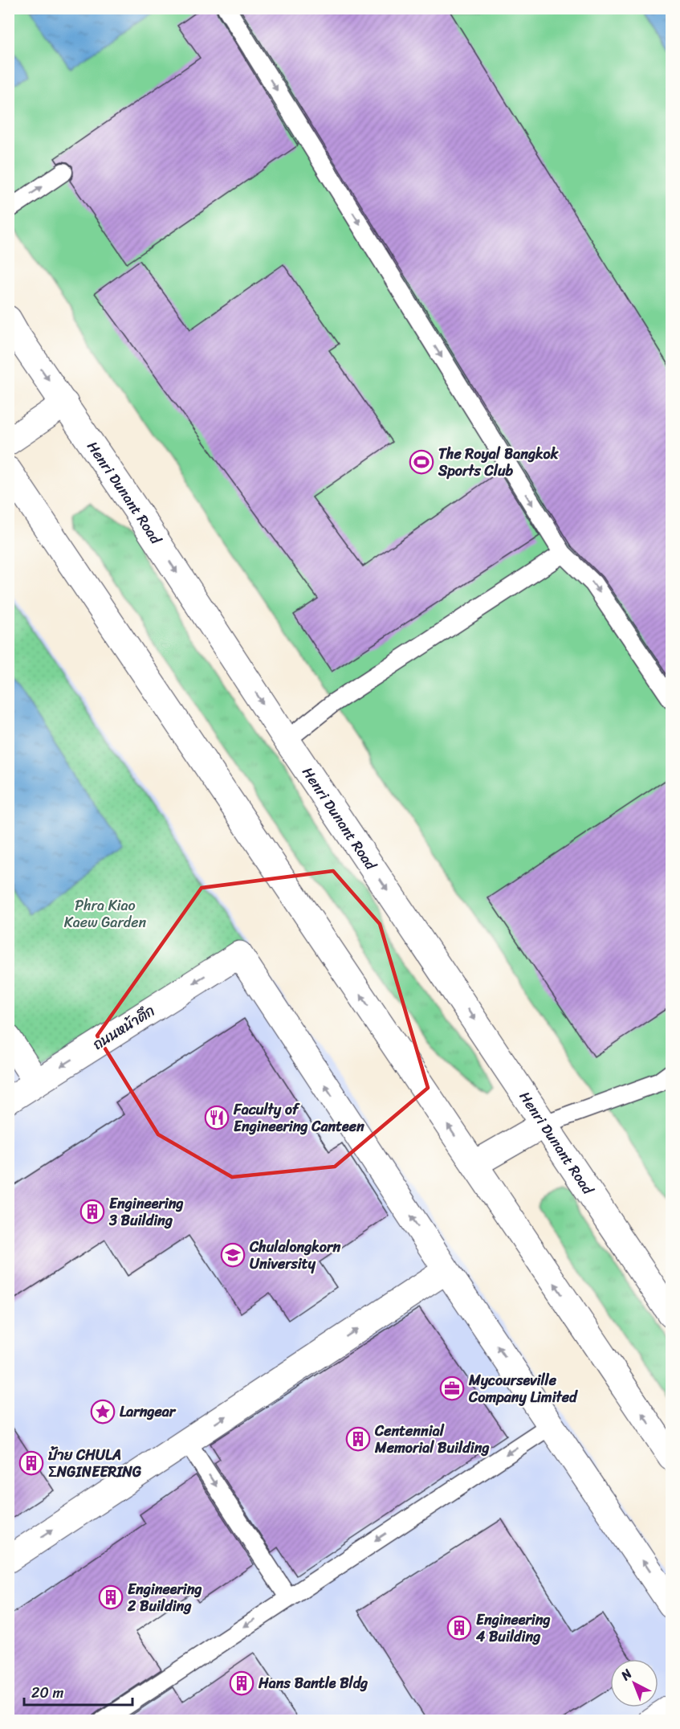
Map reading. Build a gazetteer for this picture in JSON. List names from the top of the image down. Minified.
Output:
{"streets":{"main road":["Henri Dunant Road","ถนนหน้าตึก"]},"parks":["Phra Kiao Kaew Garden"],"places":{"sports":["The Royal Bangkok Sports Club"],"restaurant":["Faculty of Engineering Canteen"],"building":["Engineering 3 Building","Centennial Memorial Building","ป้าย CHULA ΣNGINEERING","Engineering 2 Building","Engineering 4 Building","Hans Bantle Bldg"],"school or university":["Chulalongkorn University"],"office":["Mycourseville Company Limited"],"place":["Larngear"]},"scale_bar":"20 m","north":"top left"}
